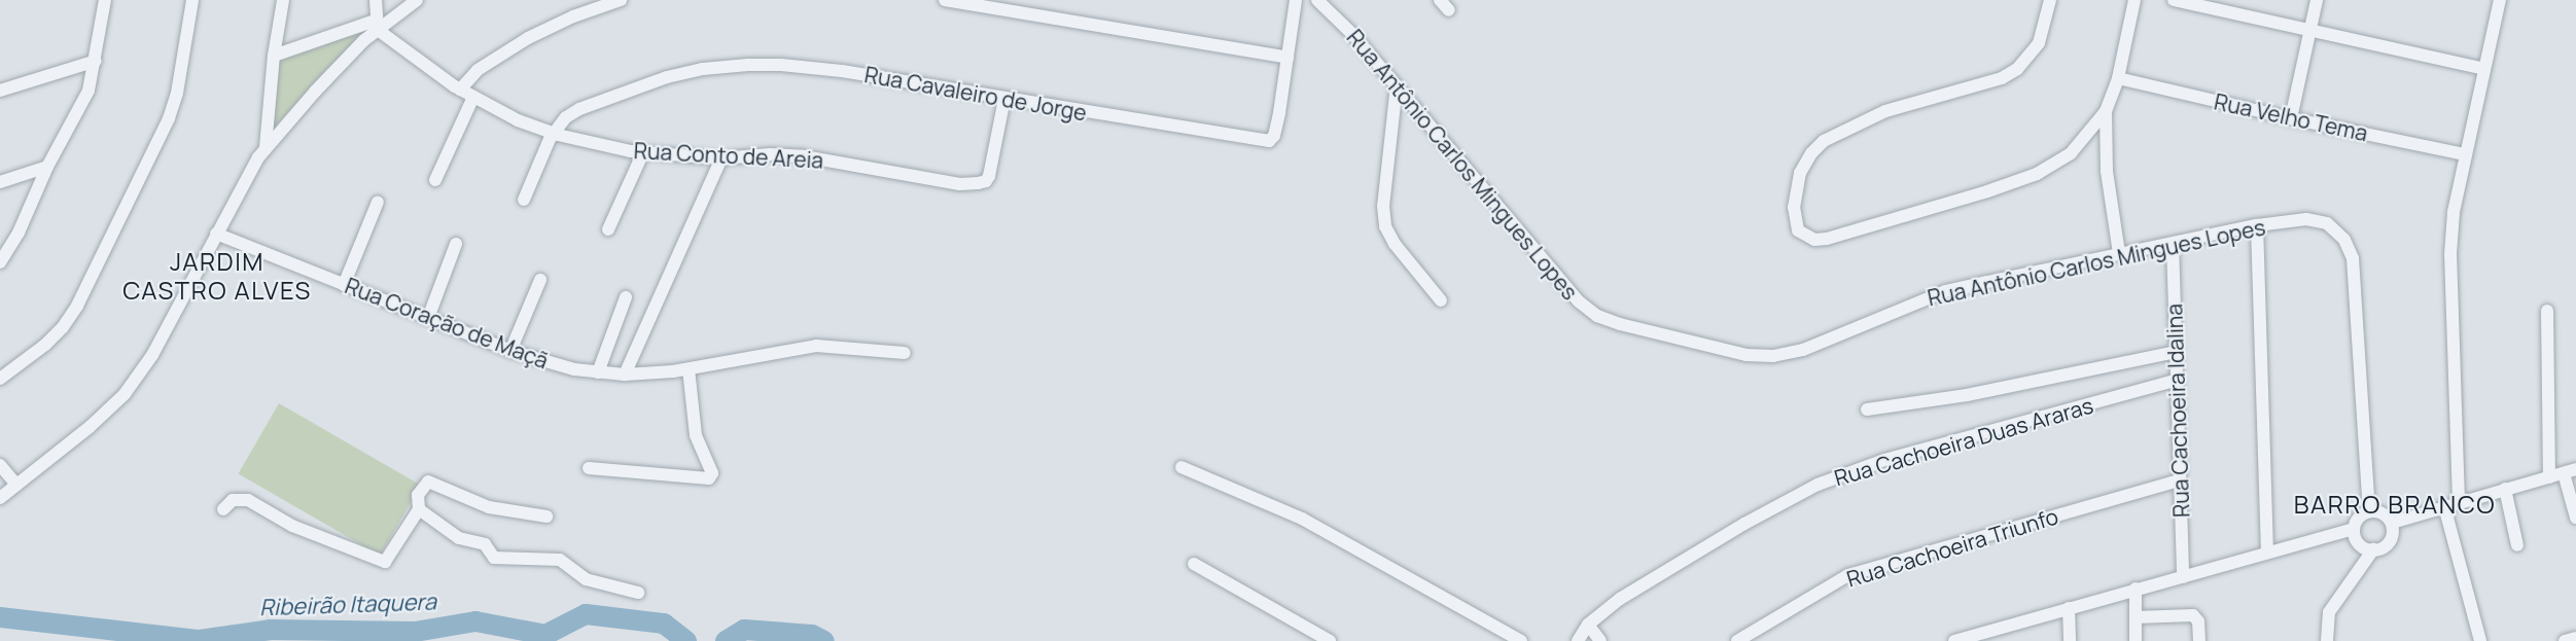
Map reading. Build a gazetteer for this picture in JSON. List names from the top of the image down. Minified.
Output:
{"streets":{"street":["Rua Cavaleiro de Jorge","Rua Velho Tema","Rua Conto de Areia","Rua Antônio Carlos Mingues Lopes","Rua Coração de Maçã","Rua Cachoeira Idalina","Rua Cachoeira Duas Araras","Rua Cachoeira Triunfo"]},"crossings":[["Rua Cavaleiro de Jorge","Rua Conto de Areia"],["Rua Antônio Carlos Mingues Lopes","Rua Cachoeira Idalina"],["Rua Cachoeira Idalina","Rua Cachoeira Duas Araras"],["Rua Cachoeira Idalina","Rua Cachoeira Triunfo"]],"districts":["JARDIM CASTRO ALVES","BARRO BRANCO"],"water":["Ribeirão Itaquera"]}
